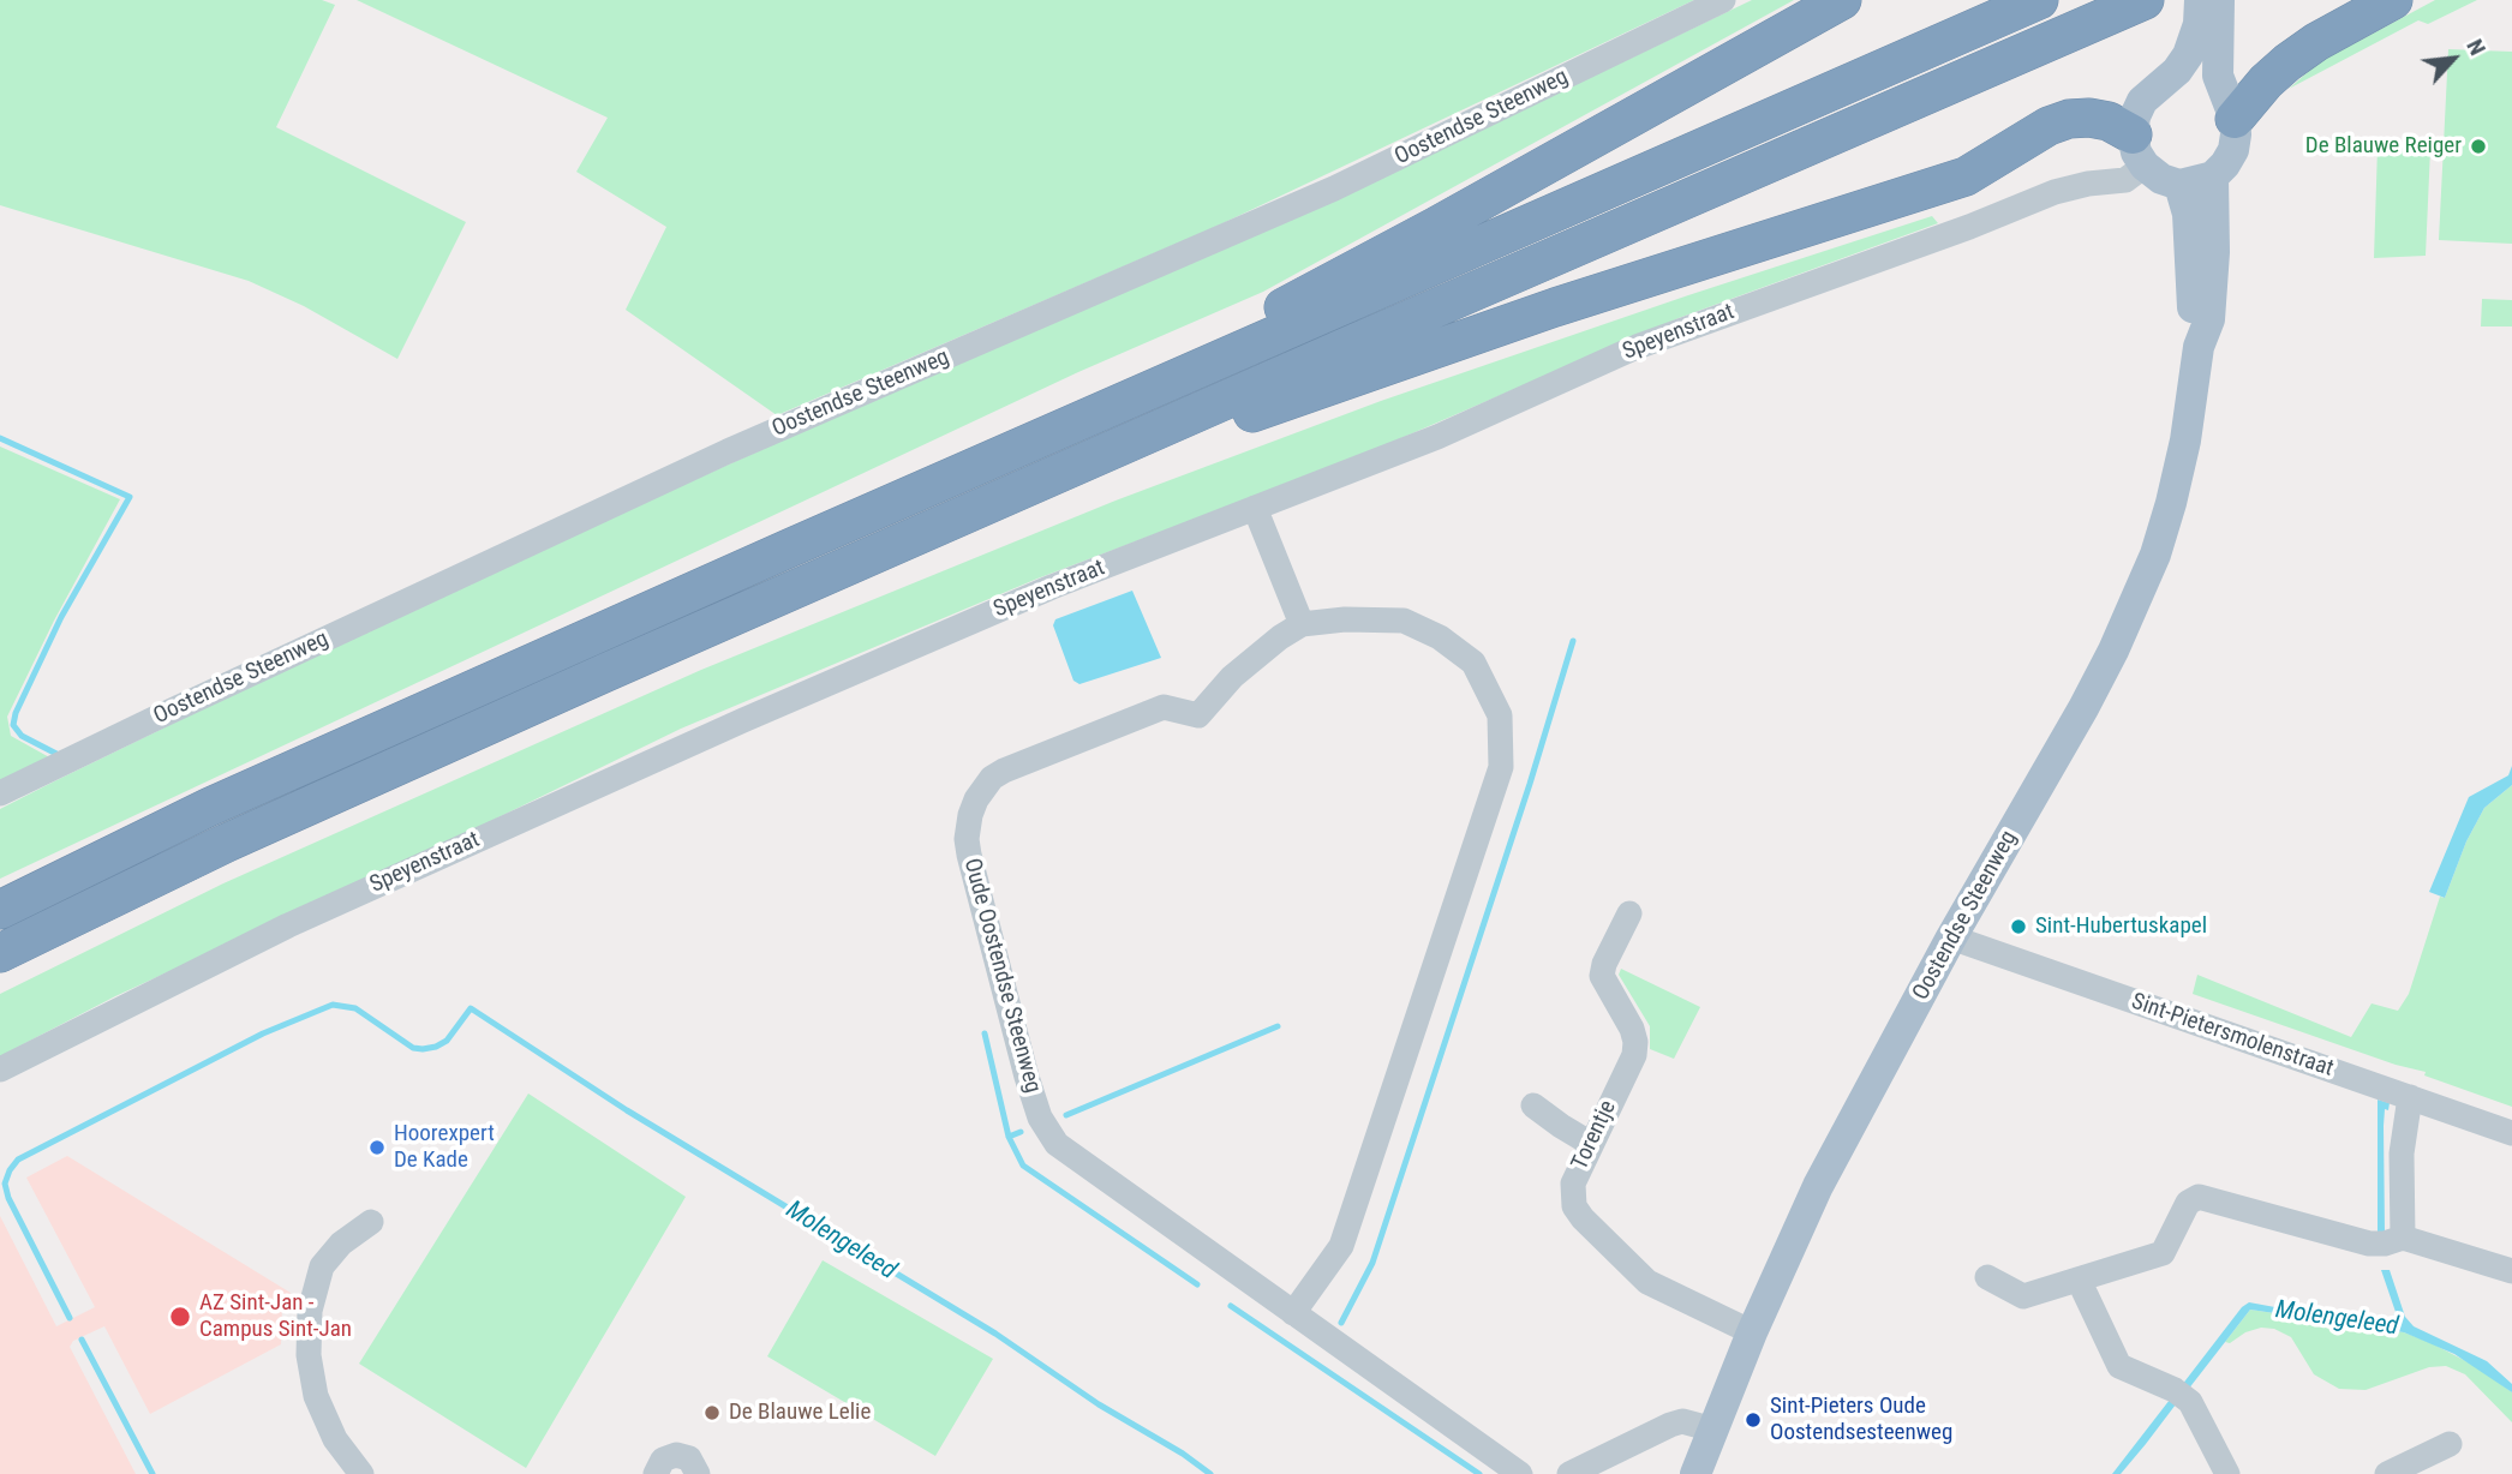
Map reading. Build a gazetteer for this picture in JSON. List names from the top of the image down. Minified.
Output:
{"streets":{"main road":["Oostendse Steenweg"],"street":["Speyenstraat","Oude Oostendse Steenweg","Sint-Pietersmolenstraat","Torentje"]},"crossings":[["Oostendse Steenweg","Sint-Pietersmolenstraat"],["Oostendse Steenweg","Torentje"]],"water":["Molengeleed"],"places":["De Blauwe Reiger","Sint-Hubertuskapel","Hoorexpert De Kade","AZ Sint-Jan - Campus Sint-Jan","De Blauwe Lelie","Sint-Pieters Oude Oostendsesteenweg"],"north":"top right"}
